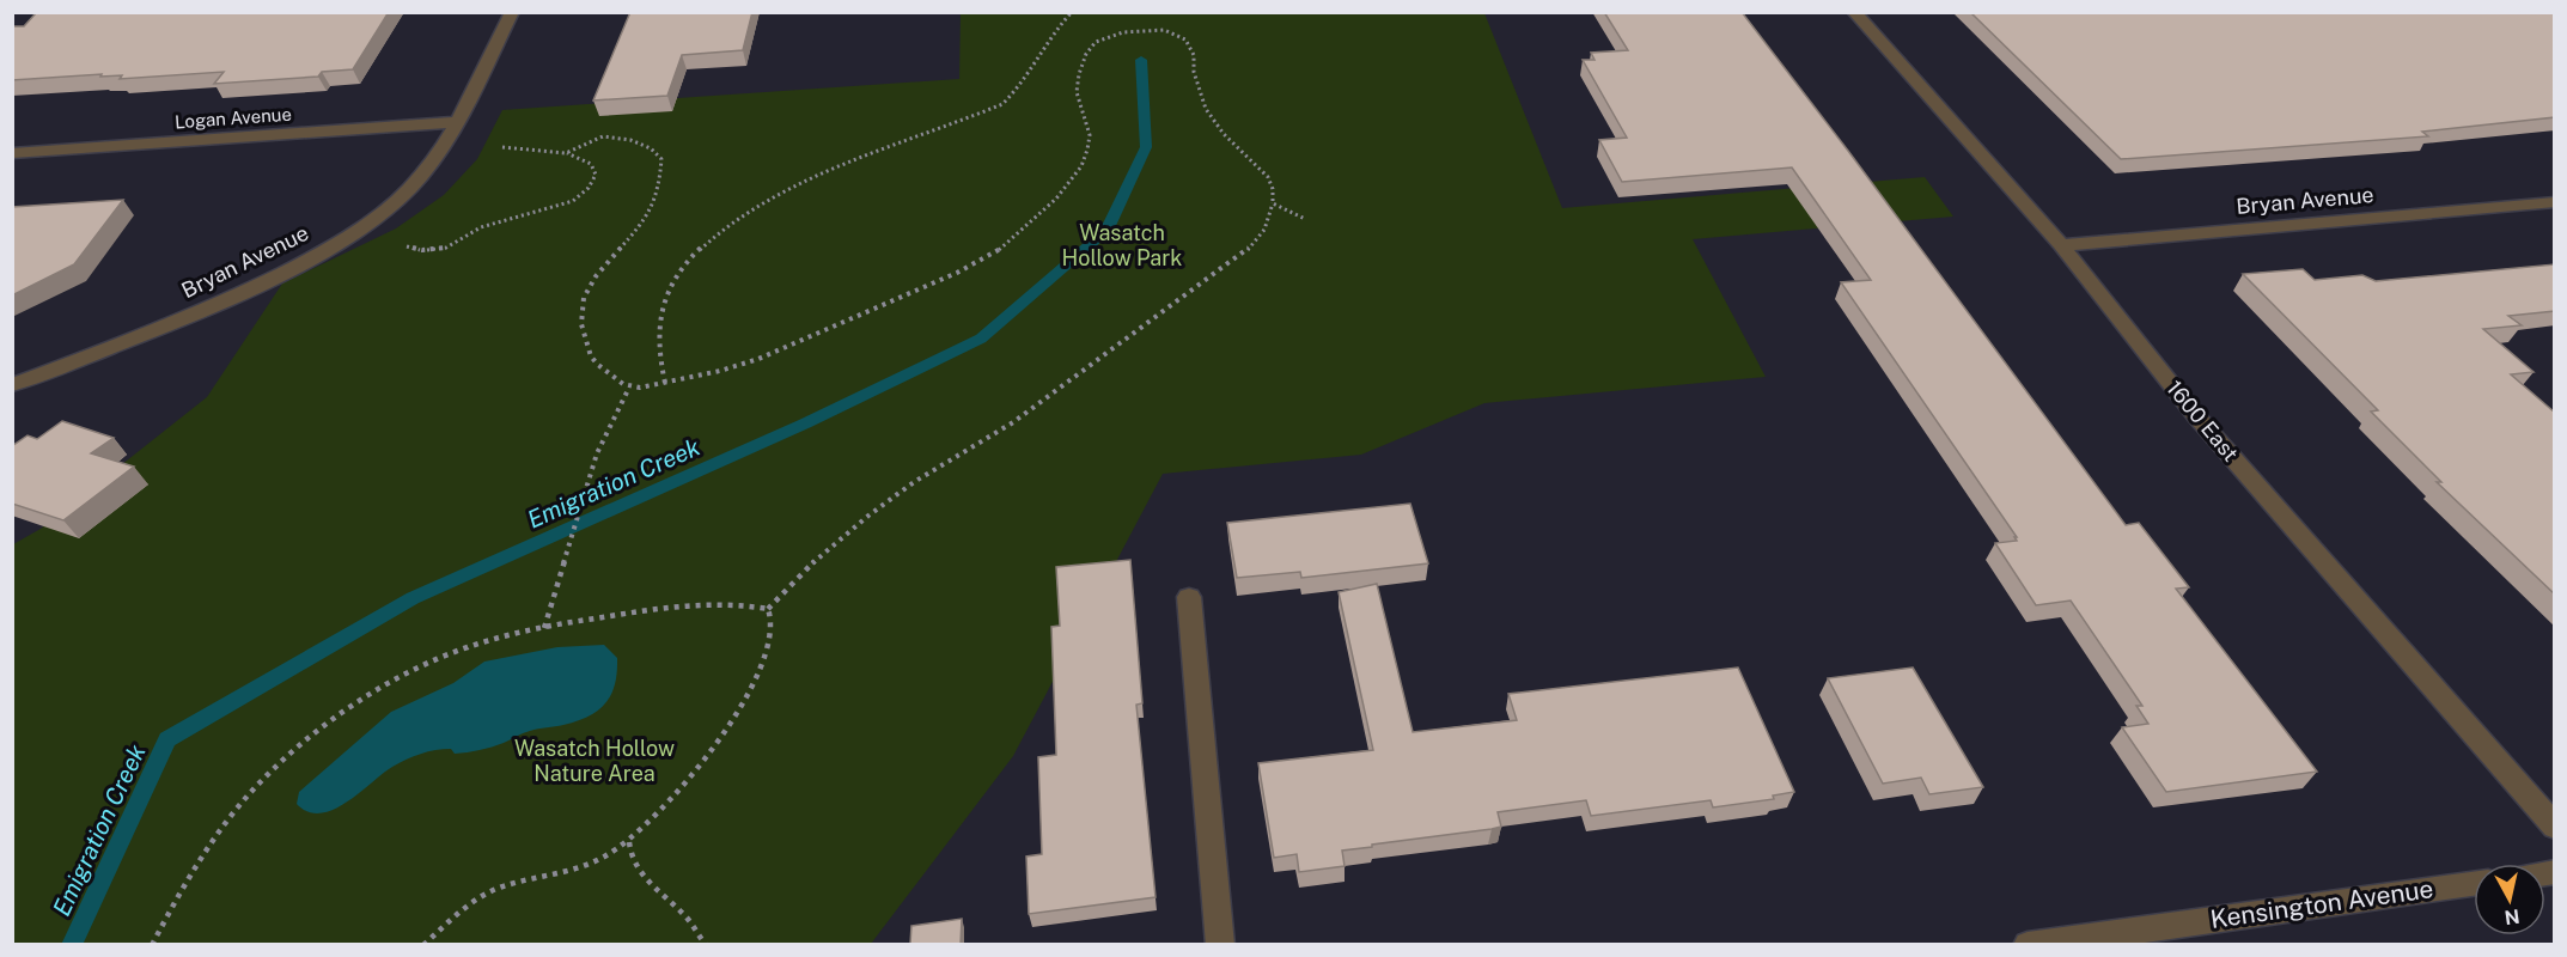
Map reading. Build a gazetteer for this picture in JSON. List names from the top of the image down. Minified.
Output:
{"streets":{"street":["Logan Avenue","Bryan Avenue","1600 East","Kensington Avenue"]},"crossings":[["Logan Avenue","Bryan Avenue"],["Bryan Avenue","1600 East"]],"water":["Emigration Creek"],"parks":["Wasatch Hollow Park","Wasatch Hollow Nature Area"],"north":"bottom"}
